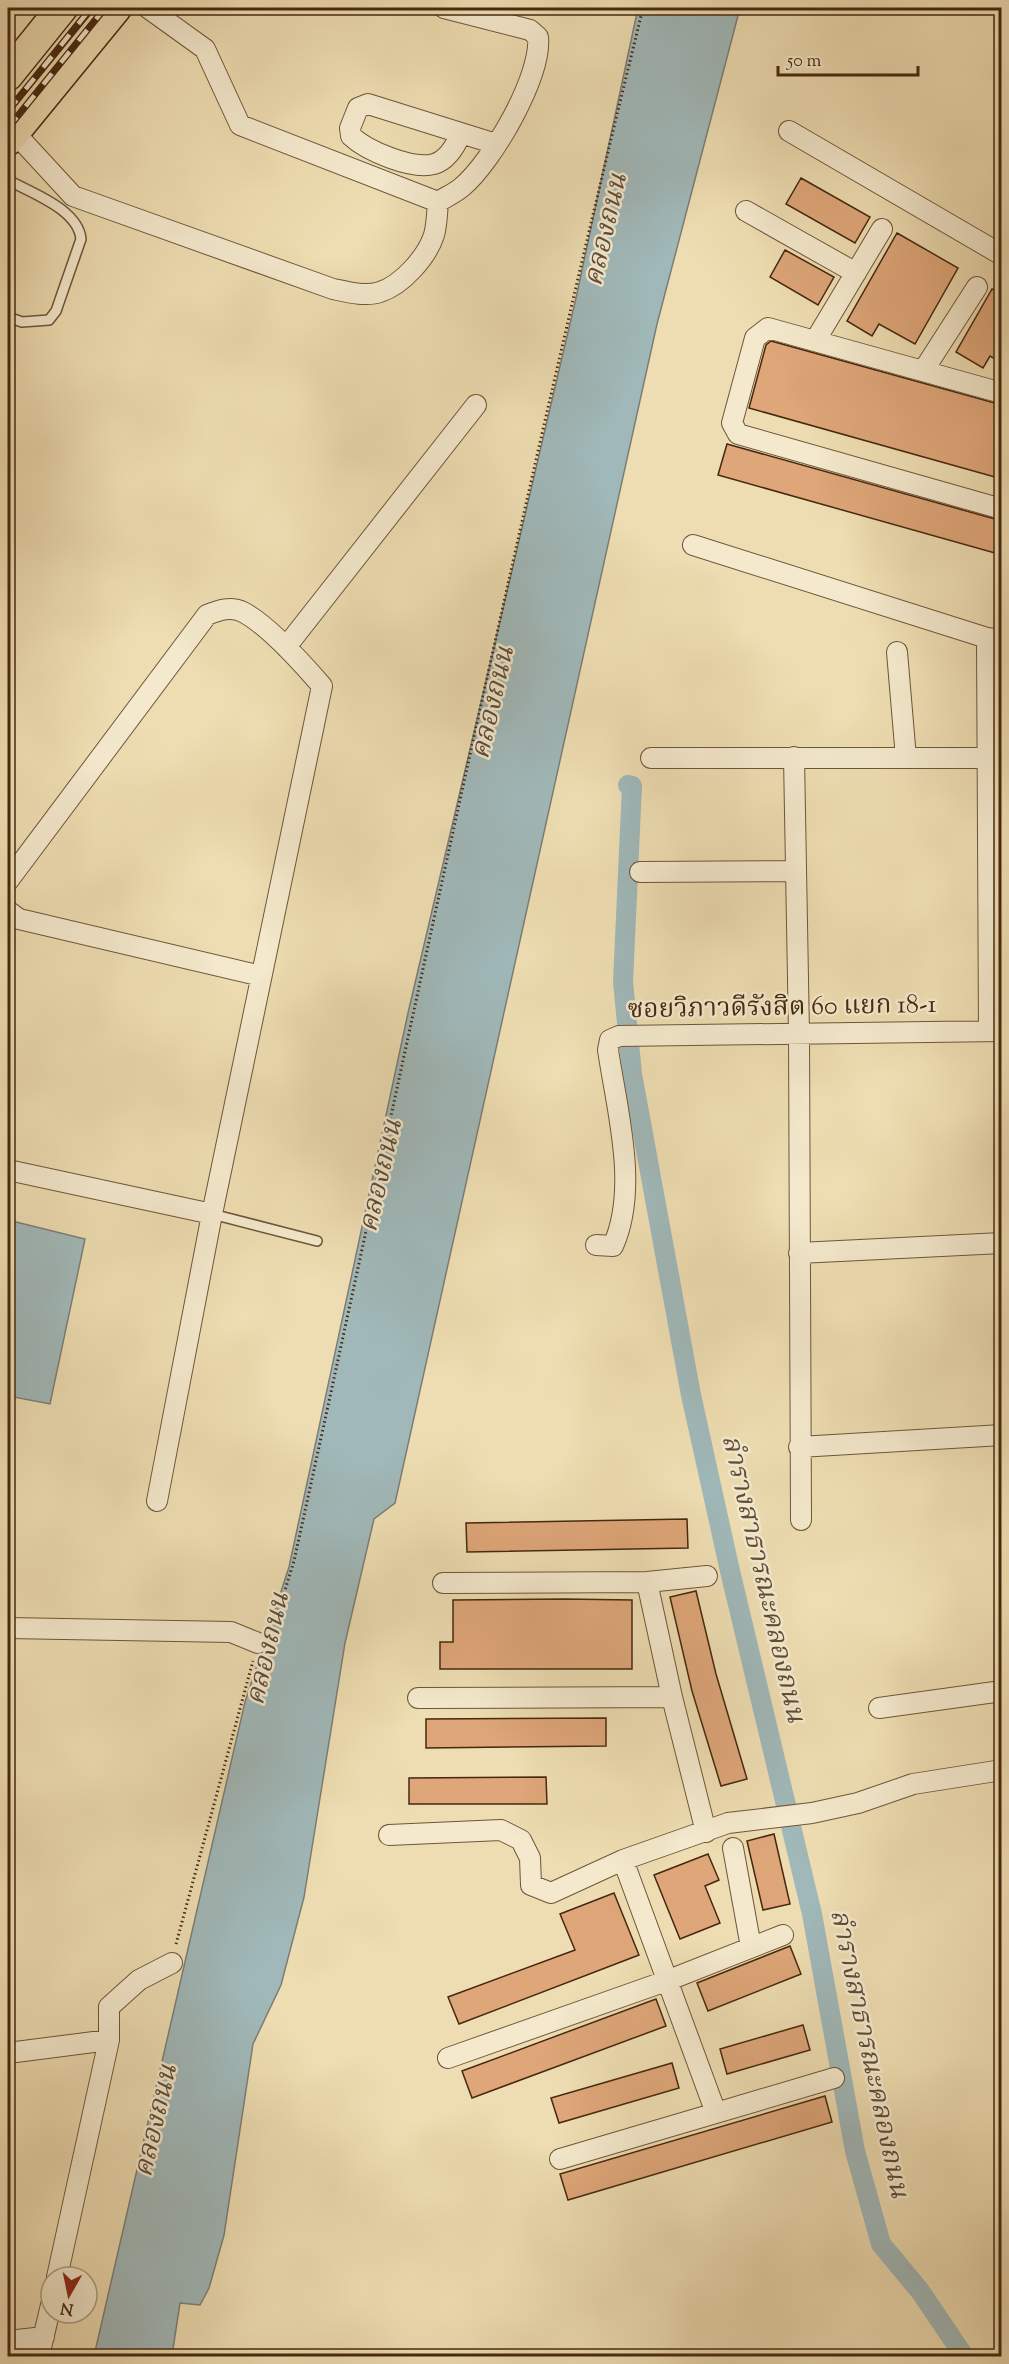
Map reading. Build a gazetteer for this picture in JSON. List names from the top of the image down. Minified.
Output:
{"streets":{"street":["ซอยวิภาวดีรังสิต 60 แยก 18-1"]},"water":["คลองถนน","ลำรางสาธารณะคลองถนน"],"scale_bar":"50 m","north":"bottom"}
